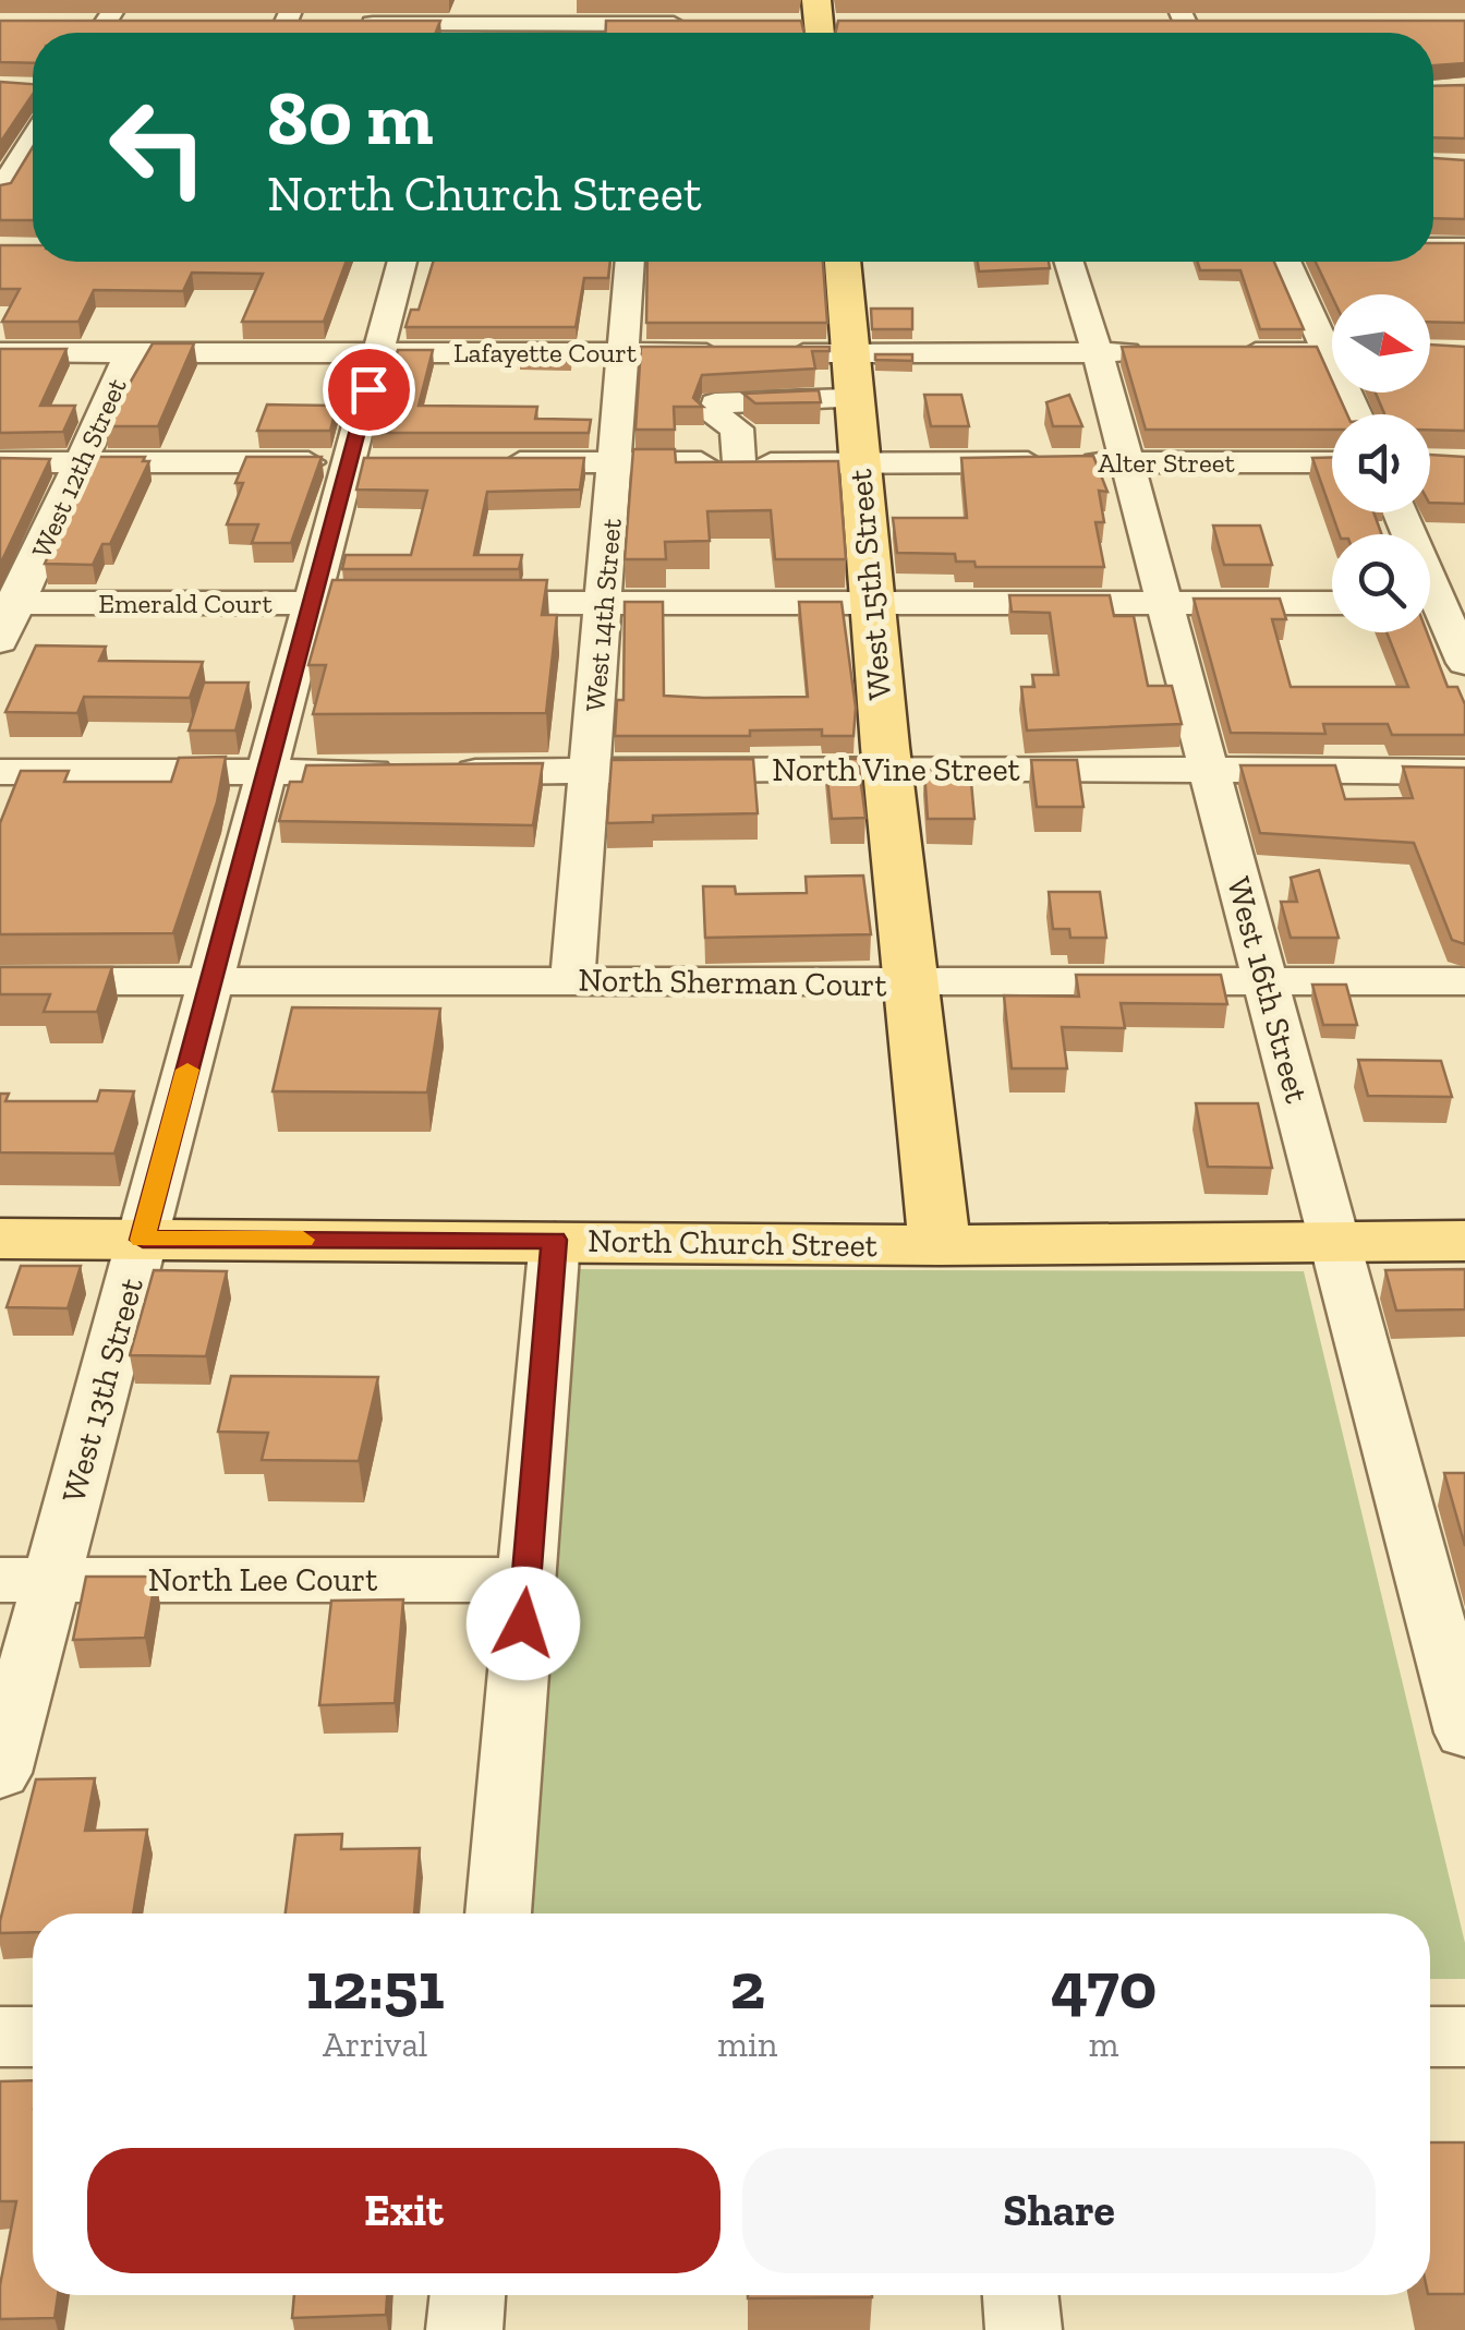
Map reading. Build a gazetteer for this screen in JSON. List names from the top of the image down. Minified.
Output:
{"streets":{"main road":["West 15th Street","North Church Street"],"street":["Lafayette Court","Alter Street","West 12th Street","Emerald Court","West 14th Street","North Vine Street","North Sherman Court","West 16th Street","West 13th Street","North Lee Court"]},"crossings":[["Lafayette Court","West 12th Street"],["Lafayette Court","West 15th Street"],["Lafayette Court","West 14th Street"],["Lafayette Court","West 16th Street"],["Lafayette Court","West 13th Street"],["Alter Street","West 15th Street"],["Alter Street","West 14th Street"],["Alter Street","West 16th Street"],["West 12th Street","Emerald Court"],["West 15th Street","North Vine Street"],["West 15th Street","North Sherman Court"],["West 15th Street","North Church Street"],["Emerald Court","West 13th Street"],["West 14th Street","North Vine Street"],["West 14th Street","North Sherman Court"],["North Vine Street","West 16th Street"],["North Vine Street","West 13th Street"],["North Sherman Court","West 16th Street"],["North Sherman Court","West 13th Street"],["West 16th Street","North Church Street"],["North Church Street","West 13th Street"],["West 13th Street","North Lee Court"]],"north":"right","page":{"turn":["80 m","North Church Street"],"eta":["12:51","Arrival","2","min","470","m"],"buttons":["Exit","Share"]}}
